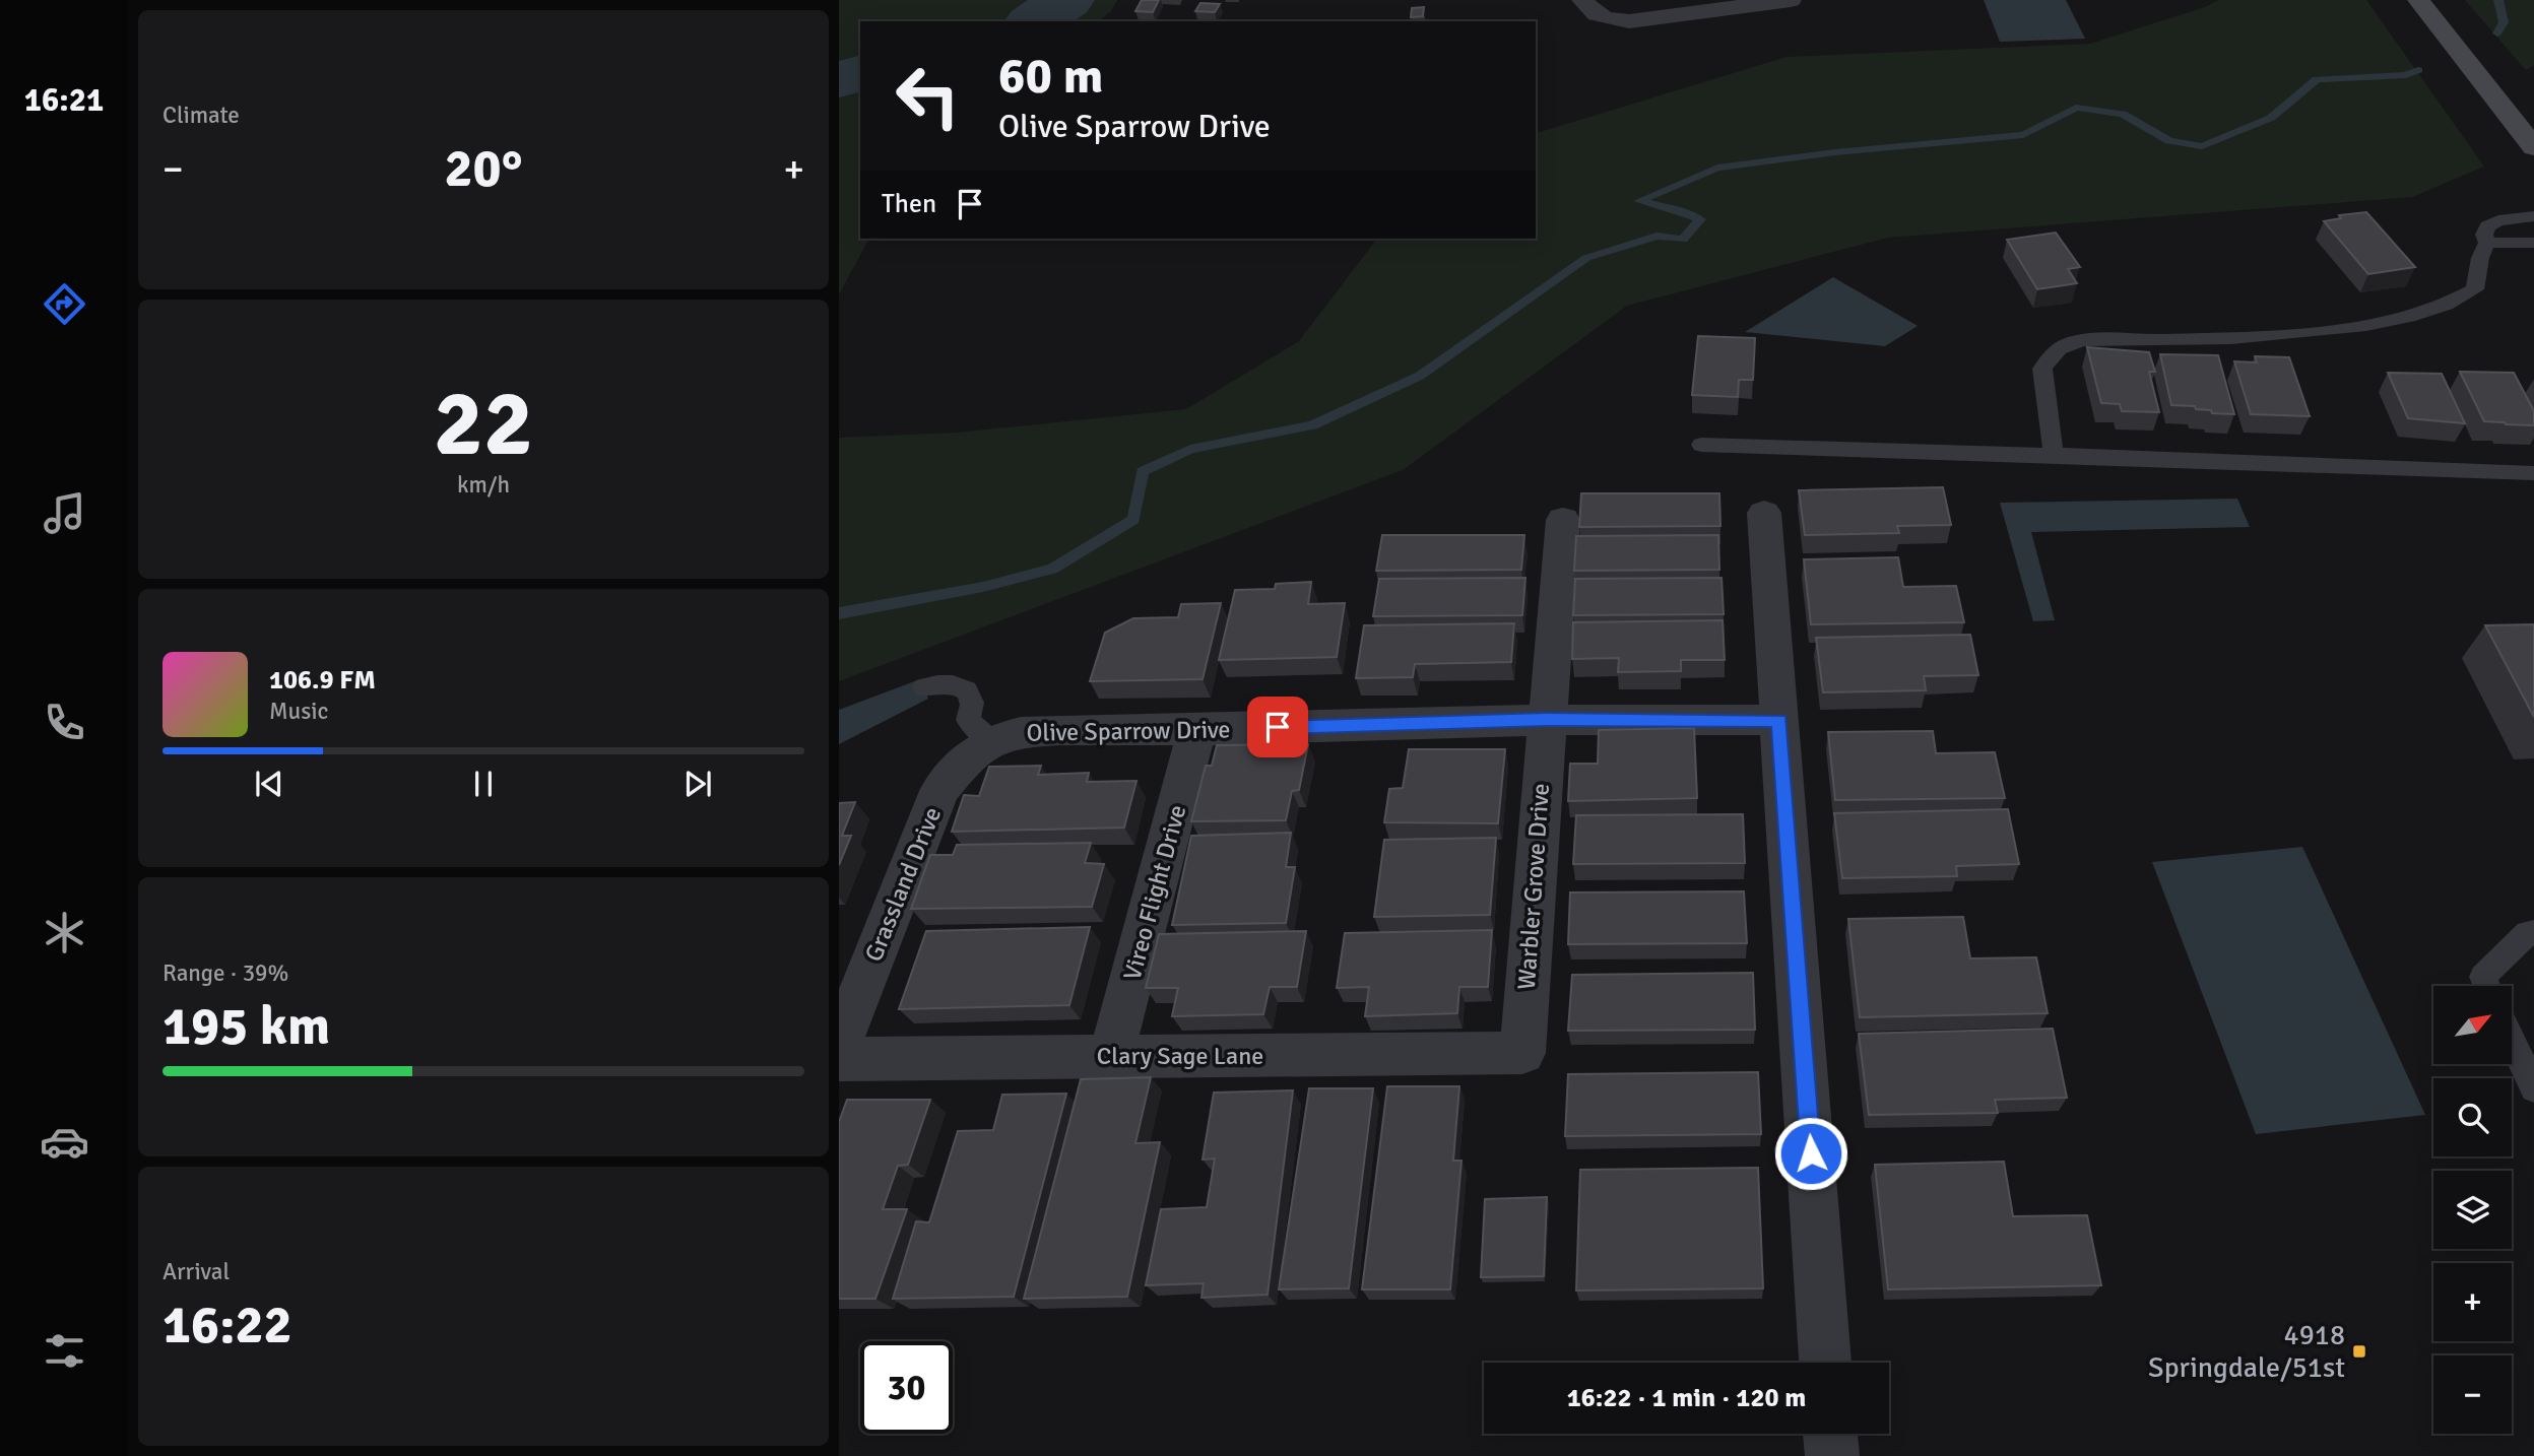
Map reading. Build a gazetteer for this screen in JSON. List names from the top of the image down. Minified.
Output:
{"streets":{"street":["Olive Sparrow Drive","Grassland Drive","Warbler Grove Drive","Vireo Flight Drive","Clary Sage Lane"]},"crossings":[["Olive Sparrow Drive","Grassland Drive"],["Olive Sparrow Drive","Warbler Grove Drive"],["Olive Sparrow Drive","Vireo Flight Drive"],["Warbler Grove Drive","Clary Sage Lane"],["Vireo Flight Drive","Clary Sage Lane"]],"places":{"transit":["4918 Springdale/51st"]},"north":"top right","page":{"tabs":"16:21","tile":["Climate",["22","km/h"],["Range · 39%","195 km"],["Arrival","16:22"]],"turn":["60 m","Olive Sparrow Drive"],"heat":["−","20°","+"],"then":"Then","song":["106.9 FM","Music"],"map_buttons":["+","−"],"limit":"30","trip":"16:22 · 1 min · 120 m"}}
